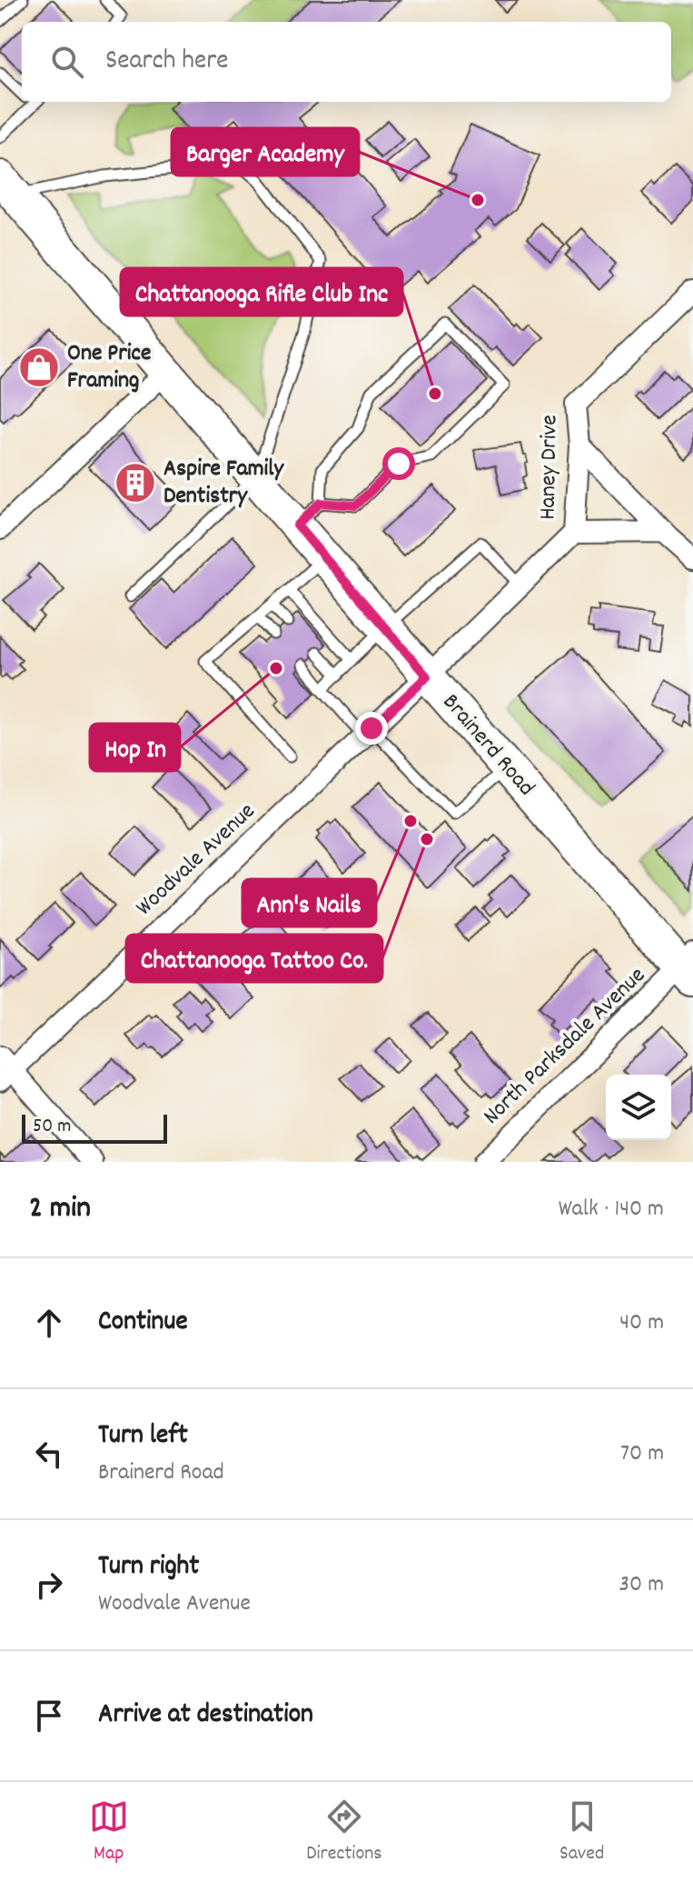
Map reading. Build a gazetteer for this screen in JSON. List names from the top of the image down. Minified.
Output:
{"streets":{"main road":["Brainerd Road"],"street":["Haney Drive","Woodvale Avenue","North Parksdale Avenue"]},"crossings":[["Haney Drive","Brainerd Road"],["Haney Drive","Woodvale Avenue"],["Brainerd Road","Woodvale Avenue"],["Brainerd Road","North Parksdale Avenue"]],"places":{"other":["Barger Academy","Chattanooga Rifle Club Inc","Hop In","Ann's Nails","Chattanooga Tattoo Co."],"shop":["One Price Framing"],"building":["Aspire Family Dentistry"]},"scale_bar":"50 m","page":{"search":"Search here","scale":"50 m","heading":["2 min","Walk · 140 m"],"list":[["Continue","40 m"],["Turn left","Brainerd Road","70 m"],["Turn right","Woodvale Avenue","30 m"],"Arrive at destination"],"nav":["Map","Directions","Saved"]}}
